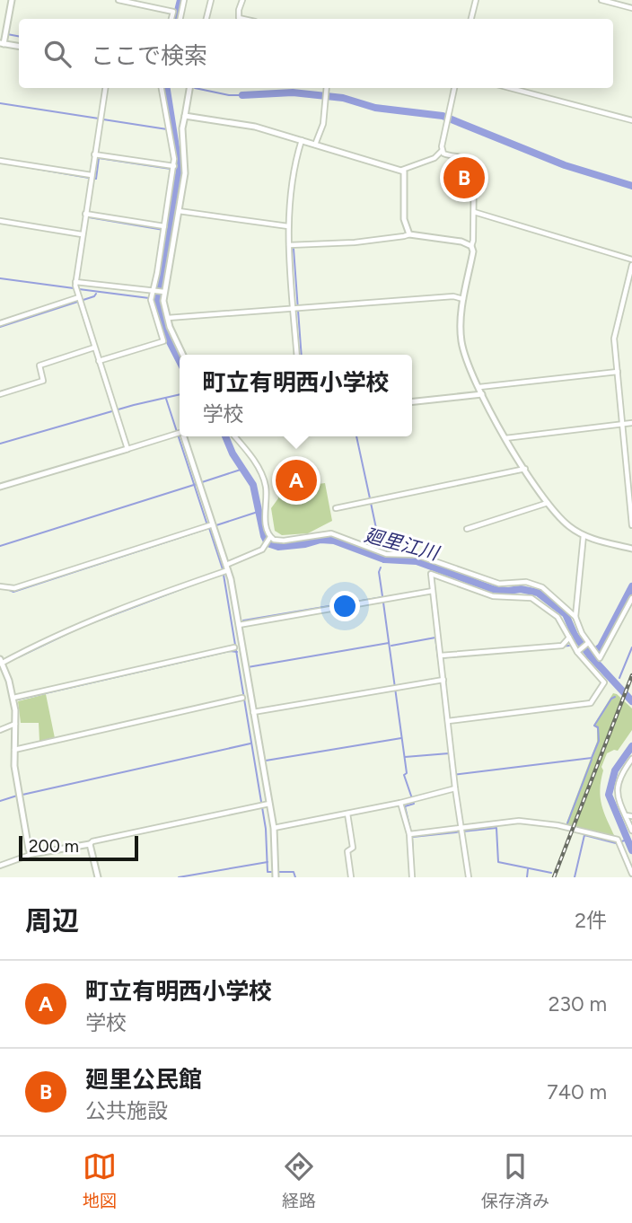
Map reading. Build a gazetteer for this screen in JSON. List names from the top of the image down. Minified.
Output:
{"water":["廻里江川"],"scale_bar":"200 m","page":{"search":"ここで検索","pins":["B","A"],"popup":["町立有明西小学校","学校"],"scale":"200 m","heading":["周辺","2件"],"list":[{"mark":"A","name":"町立有明西小学校","note":"学校","value":"230 m"},{"mark":"B","name":"廻里公民館","note":"公共施設","value":"740 m"}],"nav":["地図","経路","保存済み"]}}
